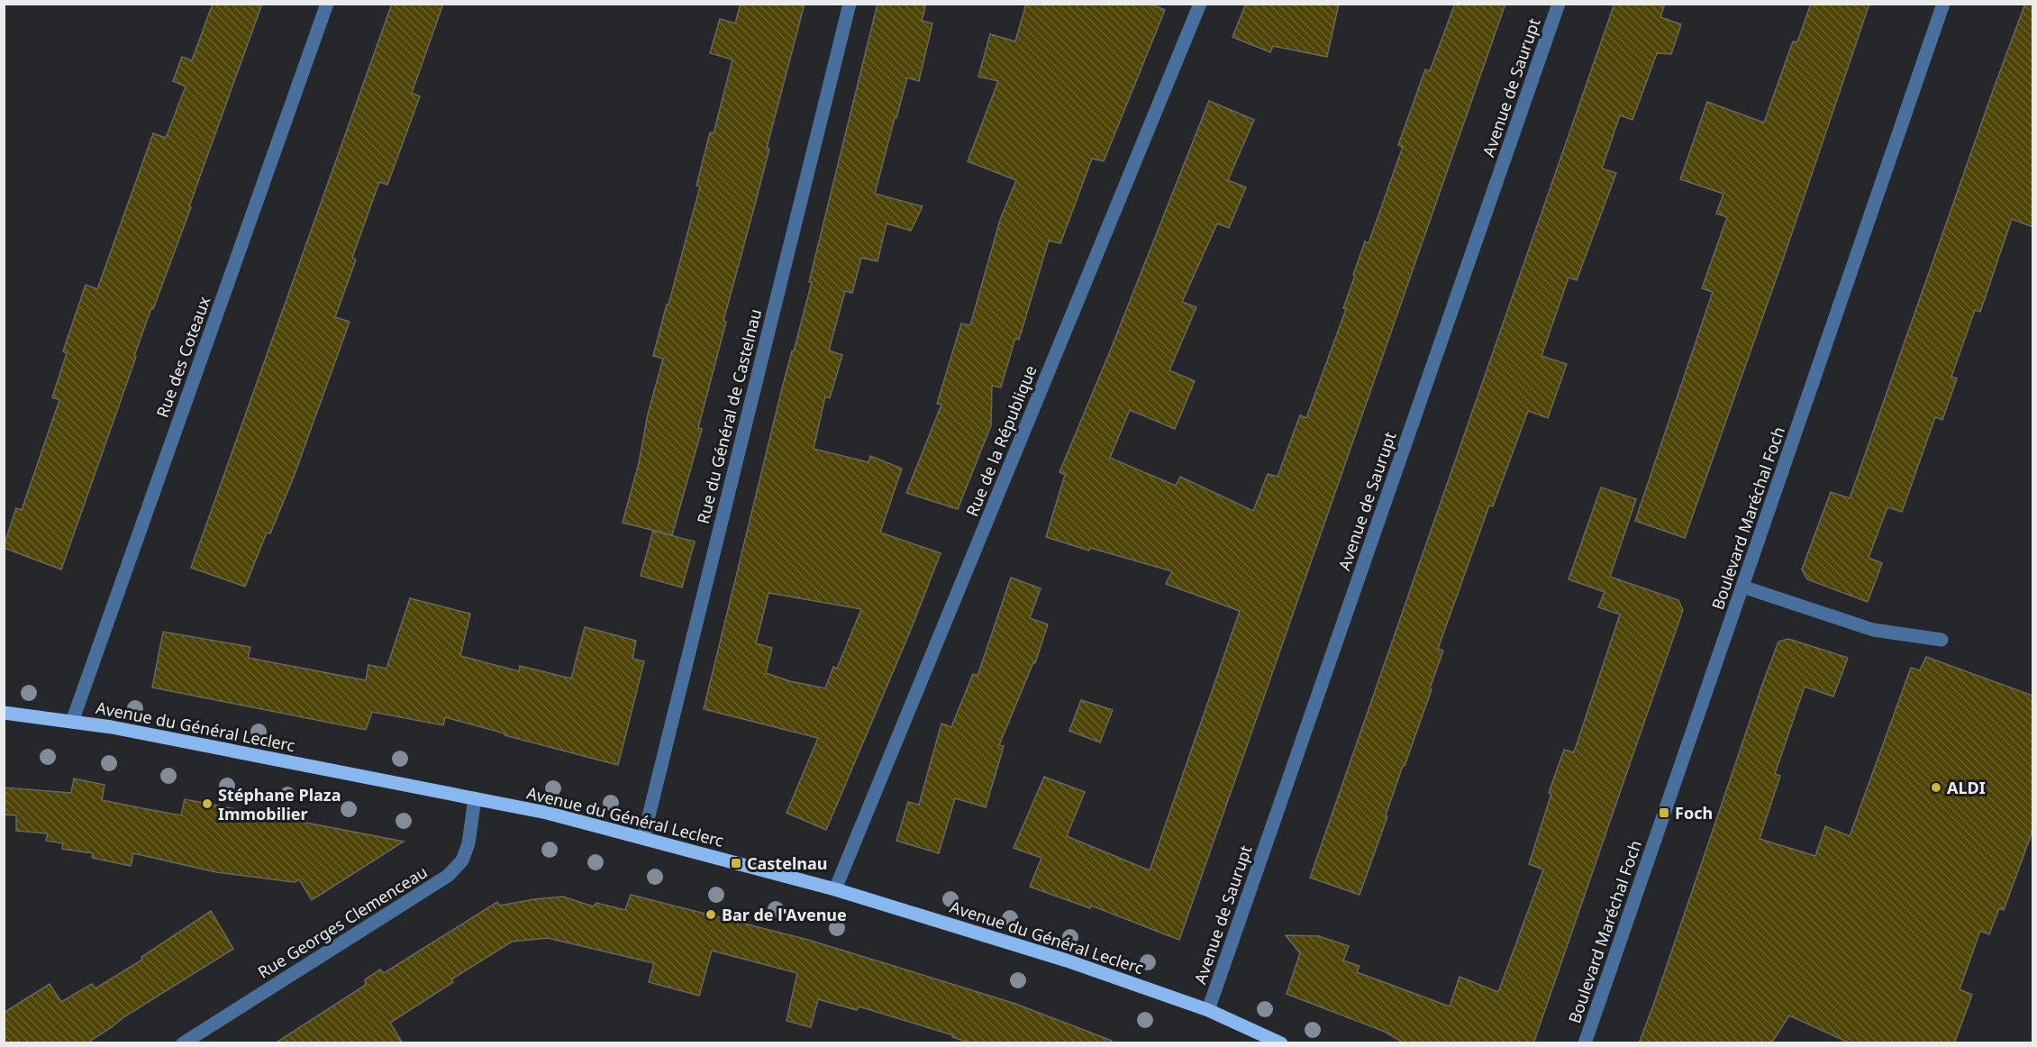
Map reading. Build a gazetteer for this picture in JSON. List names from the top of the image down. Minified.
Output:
{"streets":{"main road":["Avenue du Général Leclerc"],"street":["Avenue de Saurupt","Rue des Coteaux","Rue du Général de Castelnau","Rue de la République","Boulevard Maréchal Foch","Rue Georges Clemenceau"]},"crossings":[["Avenue de Saurupt","Avenue du Général Leclerc"],["Rue des Coteaux","Avenue du Général Leclerc"],["Rue du Général de Castelnau","Avenue du Général Leclerc"],["Rue de la République","Avenue du Général Leclerc"],["Avenue du Général Leclerc","Rue Georges Clemenceau"]],"places":{"other":["ALDI","Stéphane Plaza Immobilier","Bar de l'Avenue"],"transit":["Foch","Castelnau"]}}
